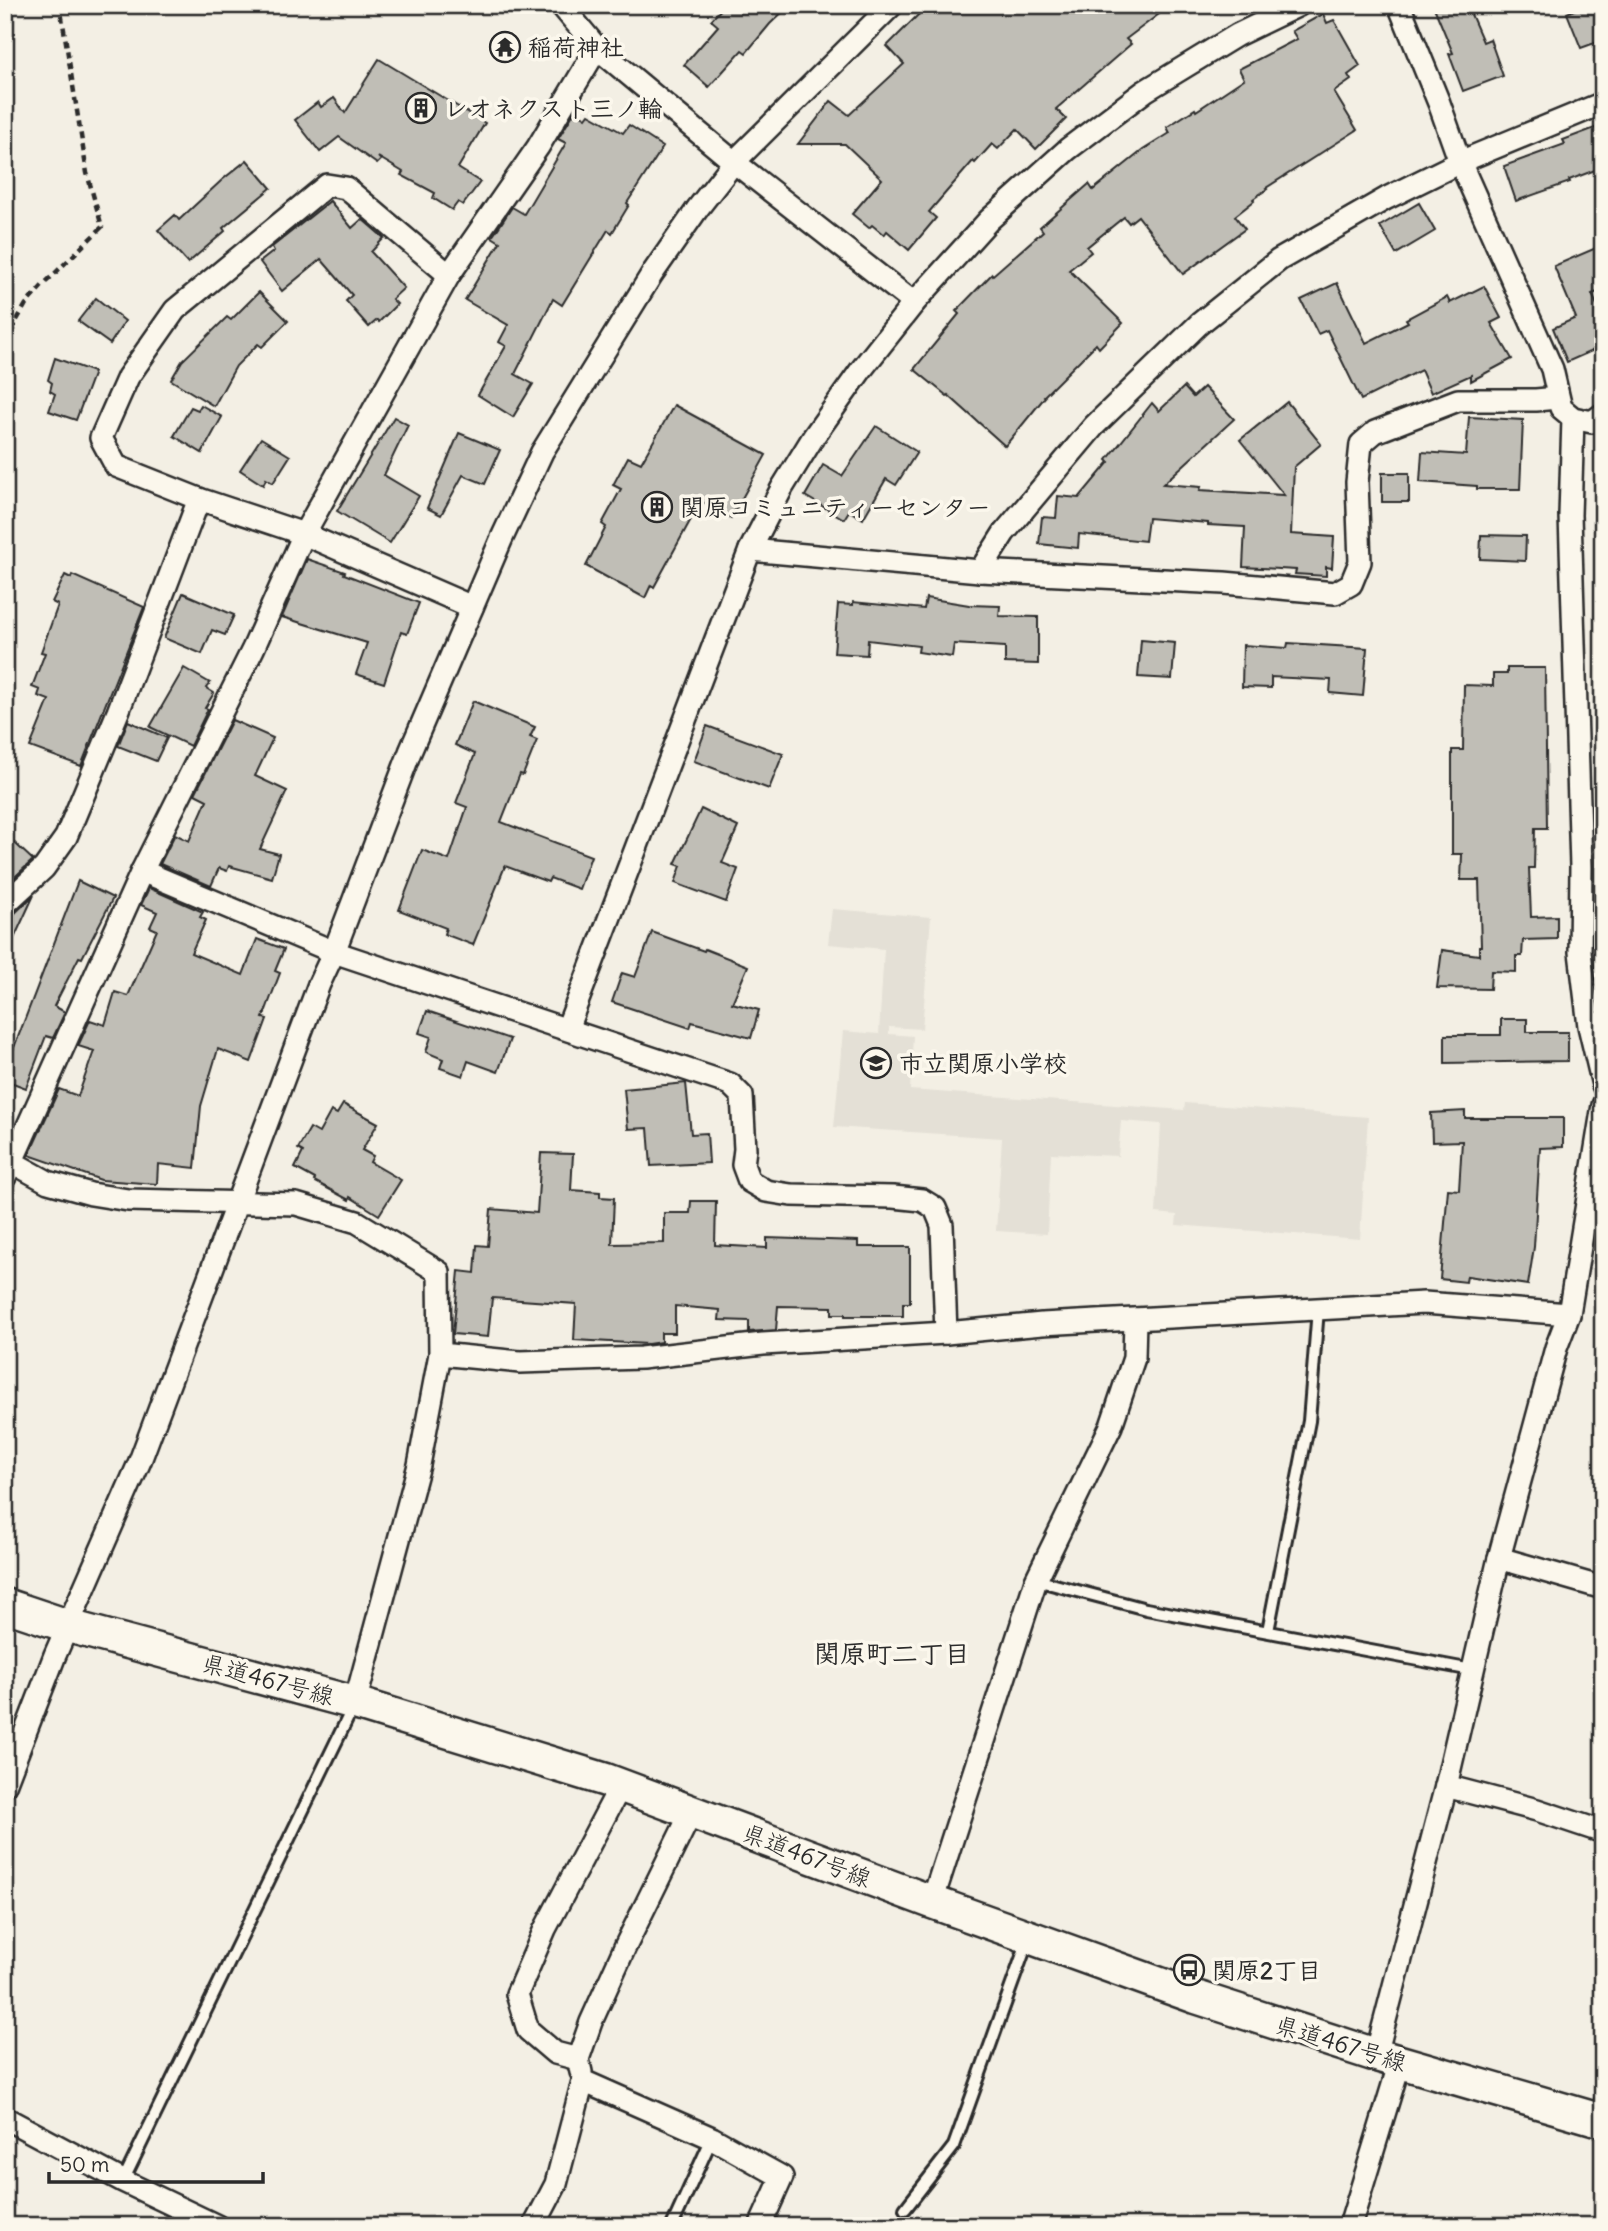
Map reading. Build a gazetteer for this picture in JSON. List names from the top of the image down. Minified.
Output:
{"streets":{"main road":["県道467号線"]},"districts":["関原町二丁目"],"places":{"temple":["稲荷神社"],"building":["レオネクスト三ノ輪","関原コミュニティーセンター"],"school or university":["市立関原小学校"],"bus stop":["関原2丁目"]},"scale_bar":"50 m"}
